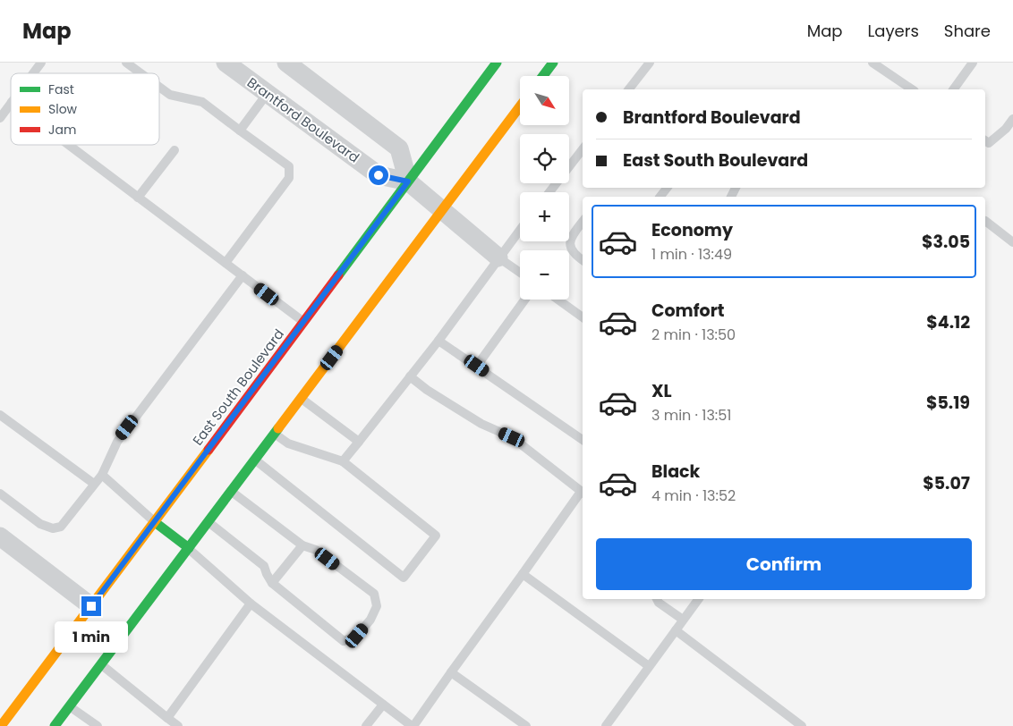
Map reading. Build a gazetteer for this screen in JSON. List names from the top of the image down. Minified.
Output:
{"streets":{"main road":["East South Boulevard"],"street":["Brantford Boulevard"]},"crossings":[["Brantford Boulevard","East South Boulevard"]],"legend":["Fast","Slow","Jam"],"north":"bottom right","page":{"header":"Map","nav":["Map","Layers","Share"],"map_buttons":["+","−"],"banner":["Brantford Boulevard","East South Boulevard"],"list":[{"name":"Economy","note":"1 min · 13:49","value":"$3.05"},{"name":"Comfort","note":"2 min · 13:50","value":"$4.12"},{"name":"XL","note":"3 min · 13:51","value":"$5.19"},{"name":"Black","note":"4 min · 13:52","value":"$5.07"}],"buttons":"Confirm","bubble":"1 min"}}
